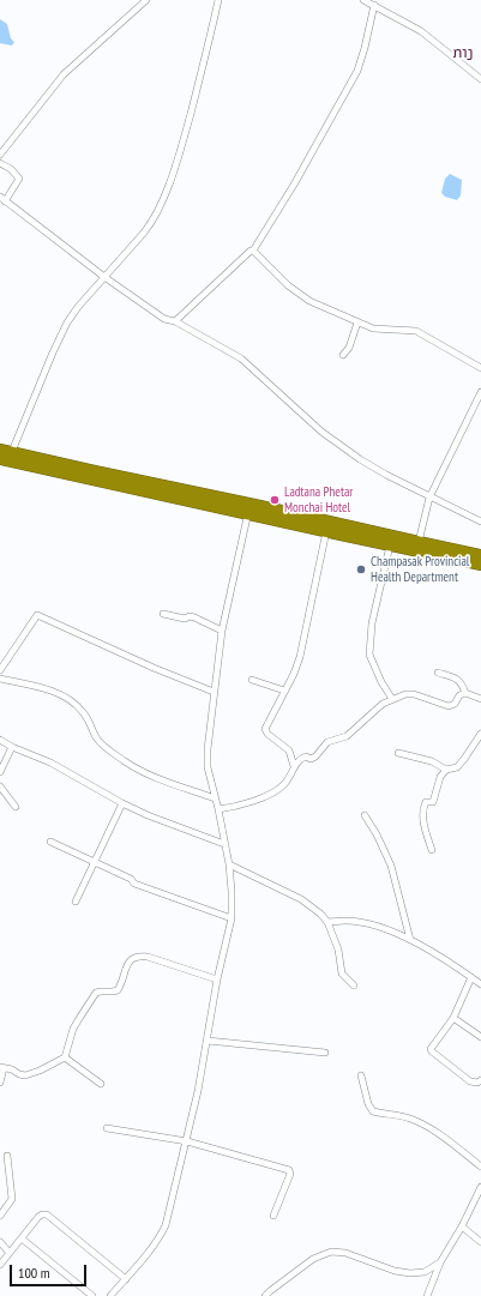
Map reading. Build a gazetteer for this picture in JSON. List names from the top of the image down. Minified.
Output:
{"districts":["ກາງ"],"places":["Ladtana Phetar Monchai Hotel","Champasak Provincial Health Department"],"scale_bar":"100 m"}
